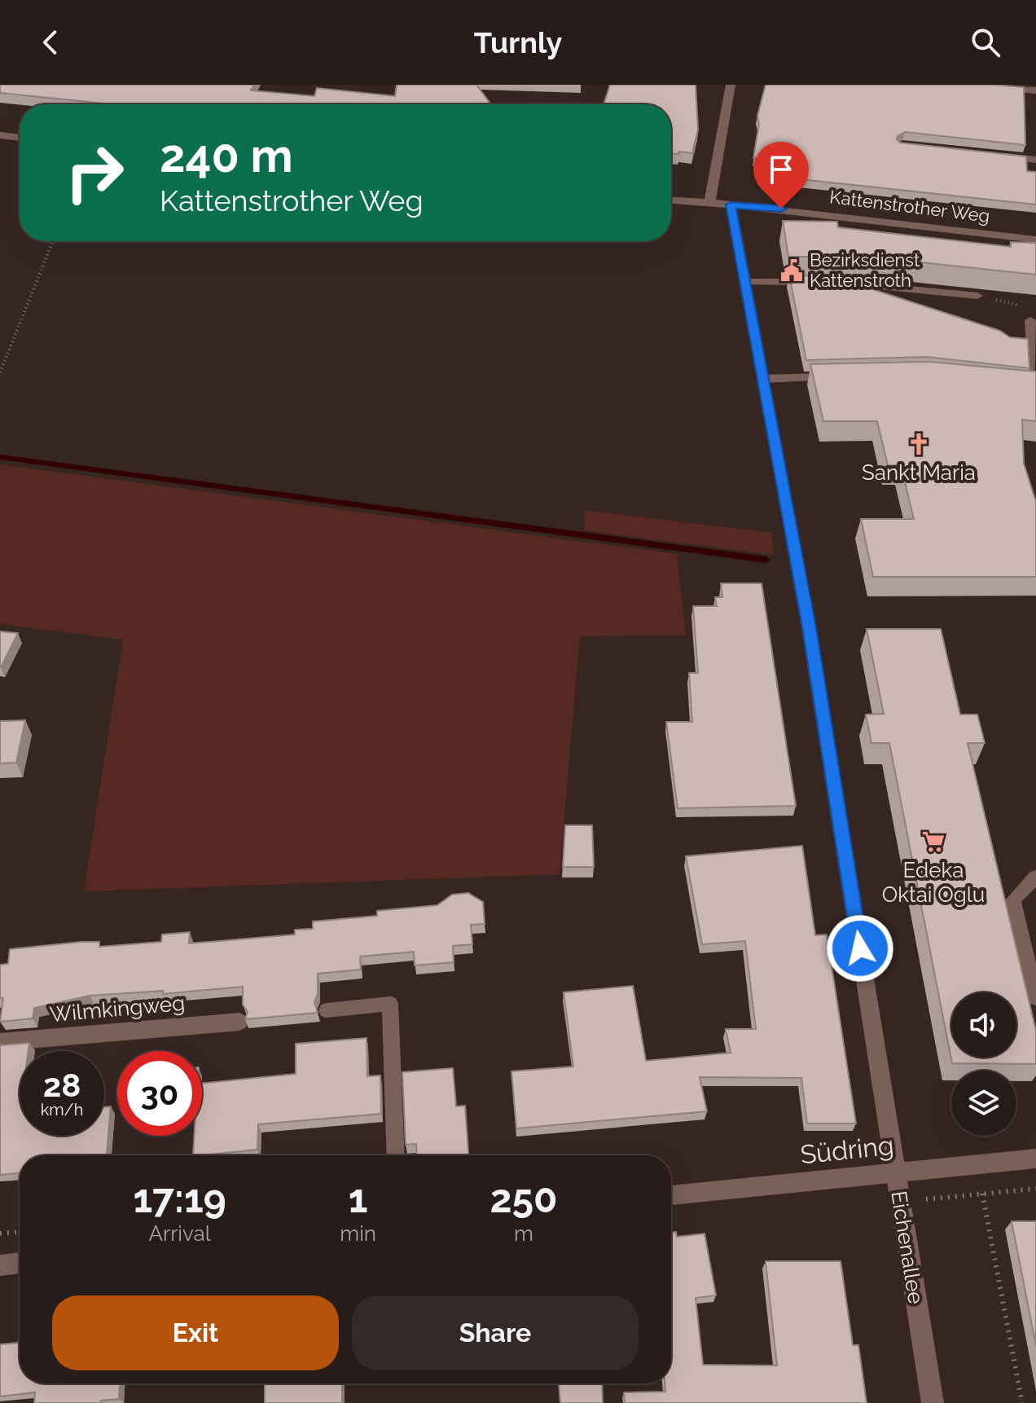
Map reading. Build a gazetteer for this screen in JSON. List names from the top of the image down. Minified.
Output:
{"streets":{"street":["Kattenstrother Weg","Wilmkingweg","Südring","Eichenallee"]},"crossings":[["Kattenstrother Weg","Eichenallee"],["Südring","Eichenallee"]],"places":{"public building":["Bezirksdienst Kattenstroth"],"church":["Sankt Maria"],"supermarket":["Edeka Oktai Oglu"]},"page":{"header":"Turnly","turn":["240 m","Kattenstrother Weg"],"speed":"28 km/h","limit":"30","eta":["17:19","Arrival","1","min","250","m"],"buttons":["Exit","Share"]}}
